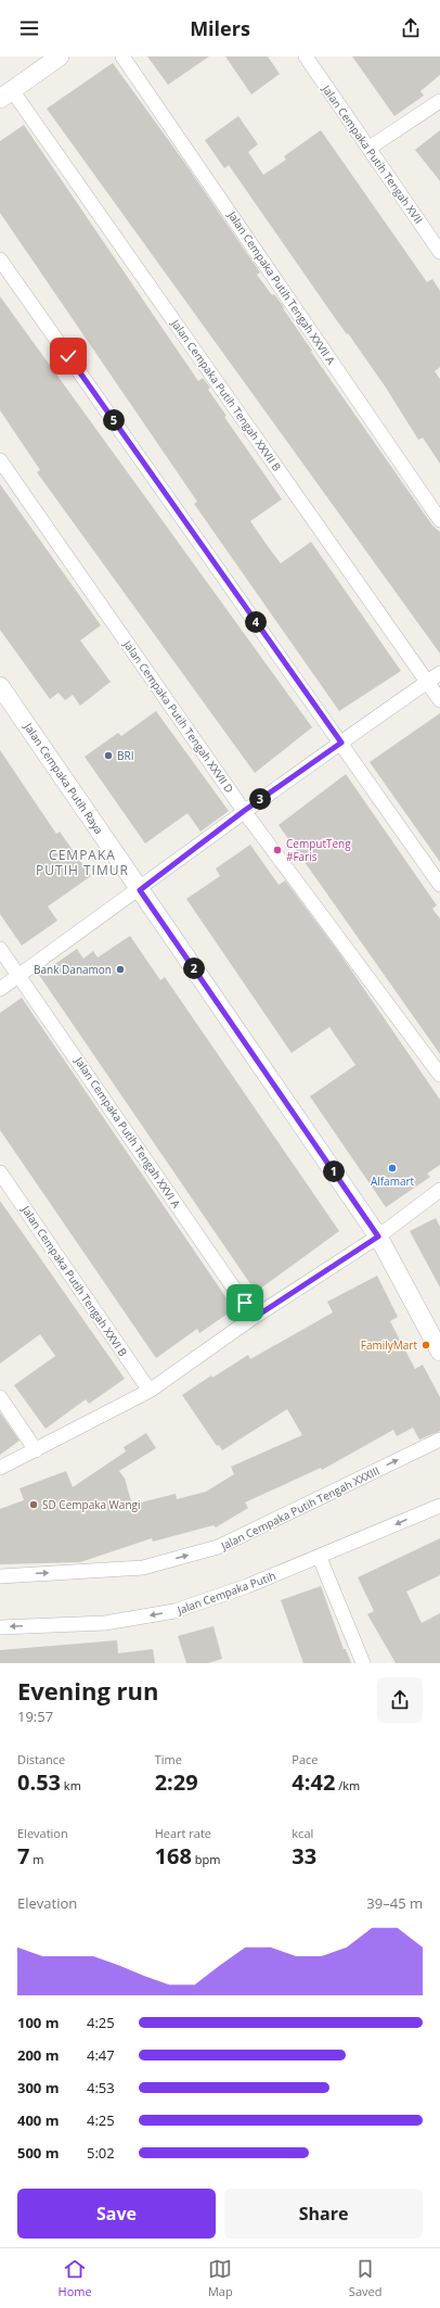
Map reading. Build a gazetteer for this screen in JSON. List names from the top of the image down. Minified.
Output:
{"streets":{"street":["Jalan Cempaka Putih Tengah XVII","Jalan Cempaka Putih Tengah XXVII A","Jalan Cempaka Putih Tengah XXVII B","Jalan Cempaka Putih Tengah XXVII D","Jalan Cempaka Putih Raya","Jalan Cempaka Putih Tengah XXVI A","Jalan Cempaka Putih Tengah XXVI B","Jalan Cempaka Putih Tengah XXXIII","Jalan Cempaka Putih"]},"one_way":["Jalan Cempaka Putih Tengah XXXIII","Jalan Cempaka Putih"],"districts":["CEMPAKA PUTIH TIMUR"],"places":["BRI","CemputTeng #Faris","Bank Danamon","Alfamart","FamilyMart","SD Cempaka Wangi"],"page":{"header":"Milers","pins":["5","4","3","2","1"],"heading":["Evening run","19:57"],"stats":[["Distance","0.53 km"],["Time","2:29"],["Pace","4:42 /km"],["Elevation","7 m"],["Heart rate","168 bpm"],["kcal","33"]],"chart":["Elevation","39–45 m"],"list":[{"name":"100 m","note":"4:25"},{"name":"200 m","note":"4:47"},{"name":"300 m","note":"4:53"},{"name":"400 m","note":"4:25"},{"name":"500 m","note":"5:02"}],"buttons":["Save","Share"],"tabs":["Home","Map","Saved"]}}
